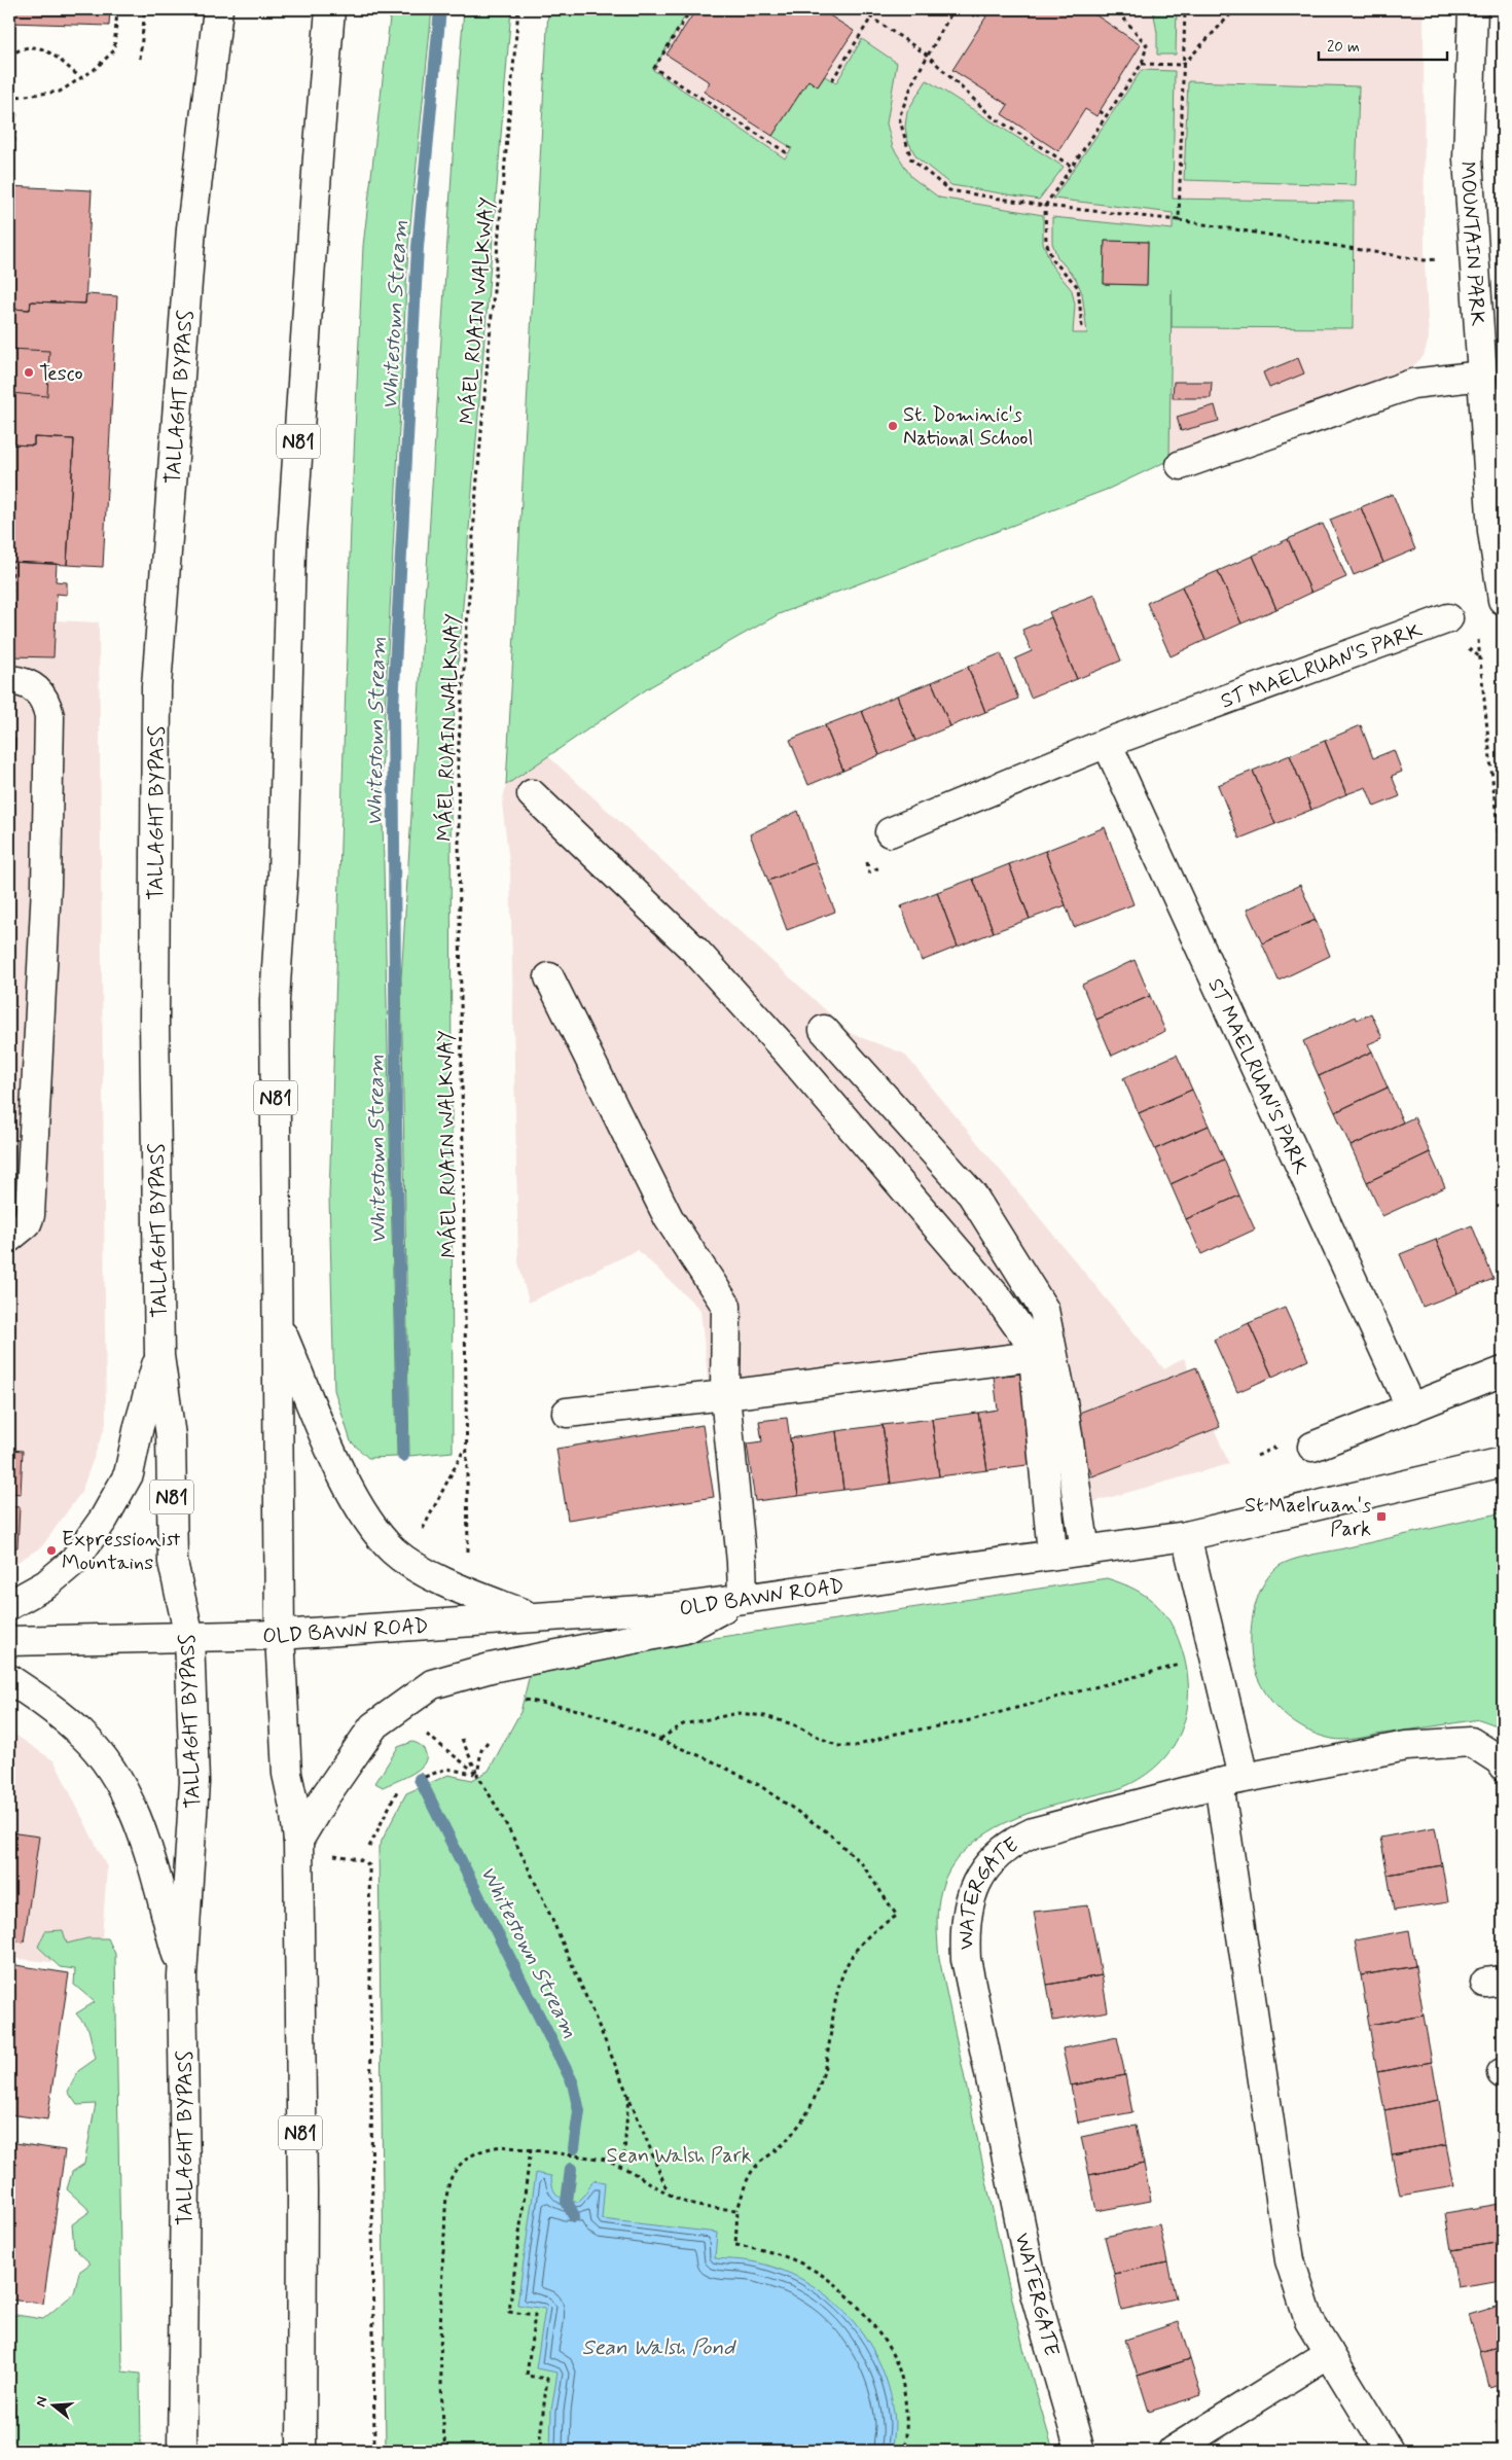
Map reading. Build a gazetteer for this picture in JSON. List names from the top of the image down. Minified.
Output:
{"streets":{"main road":["MOUNTAIN PARK","TALLAGHT BYPASS","N81","ST MAELRUAN'S PARK","OLD BAWN ROAD","WATERGATE"],"path":["MÁEL RUAIN WALKWAY"]},"crossings":[["TALLAGHT BYPASS","OLD BAWN ROAD"],["N81","OLD BAWN ROAD"]],"water":["Whitestown Stream","Sean Walsh Pond"],"parks":["Sean Walsh Park"],"places":{"other":["Tesco","St. Dominic's National School","Expressionist Mountains"],"transit":["St Maelruan's Park"]},"scale_bar":"20 m","north":"left"}
